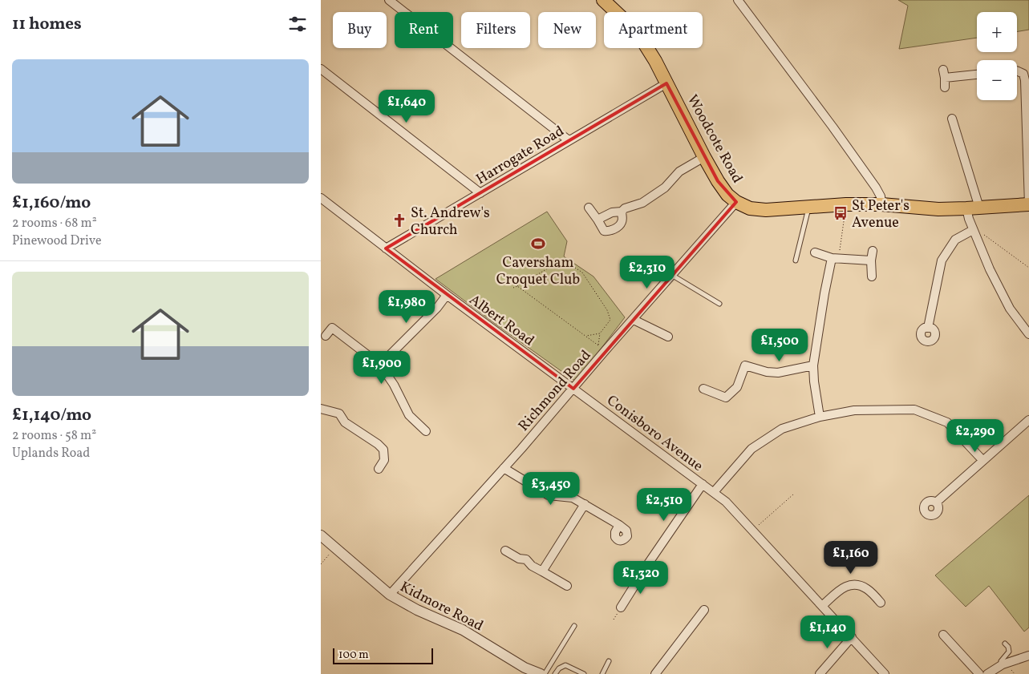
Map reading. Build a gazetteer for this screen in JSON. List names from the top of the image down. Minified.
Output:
{"streets":{"main road":["Woodcote Road"],"street":["Harrogate Road","Albert Road","Richmond Road","Conisboro Avenue","Kidmore Road"]},"crossings":[["Woodcote Road","Harrogate Road"],["Woodcote Road","Richmond Road"],["Harrogate Road","Albert Road"],["Albert Road","Richmond Road"],["Albert Road","Conisboro Avenue"],["Richmond Road","Conisboro Avenue"],["Richmond Road","Kidmore Road"]],"places":{"bus stop":["St Peter's Avenue"],"church":["St. Andrew's Church"],"sports":["Caversham Croquet Club"]},"scale_bar":"100 m","page":{"heading":"11 homes","map_buttons":["+","−"],"chip":["Buy","Rent","Filters","New","Apartment"],"list":[{"name":"£1,160/mo","note":"2 rooms · 68 m² · Pinewood Drive"},{"name":"£1,140/mo","note":"2 rooms · 58 m² · Uplands Road"}],"price":["£1,640","£2,310","£1,980","£1,500","£1,900","£2,290","£3,450","£2,510","£1,160","£1,320","£1,140"],"scale":"100 m"}}
